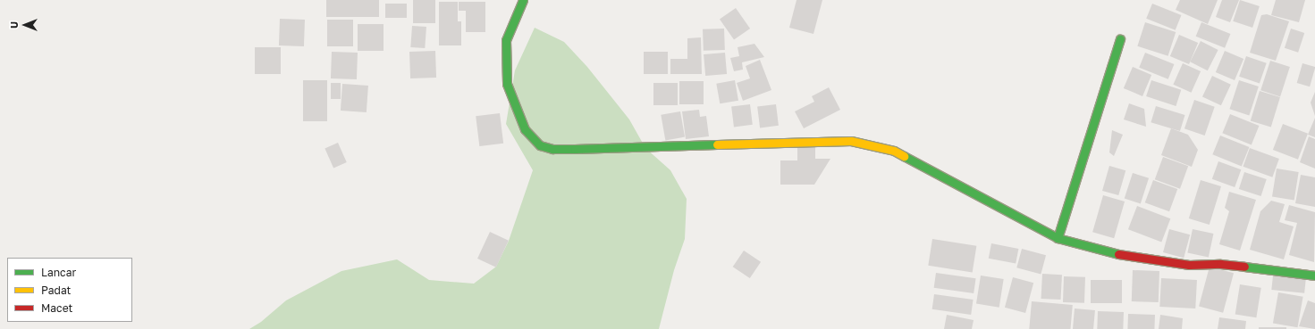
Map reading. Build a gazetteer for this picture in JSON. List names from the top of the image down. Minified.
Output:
{"legend":["Lancar","Padat","Macet"],"north":"left"}
